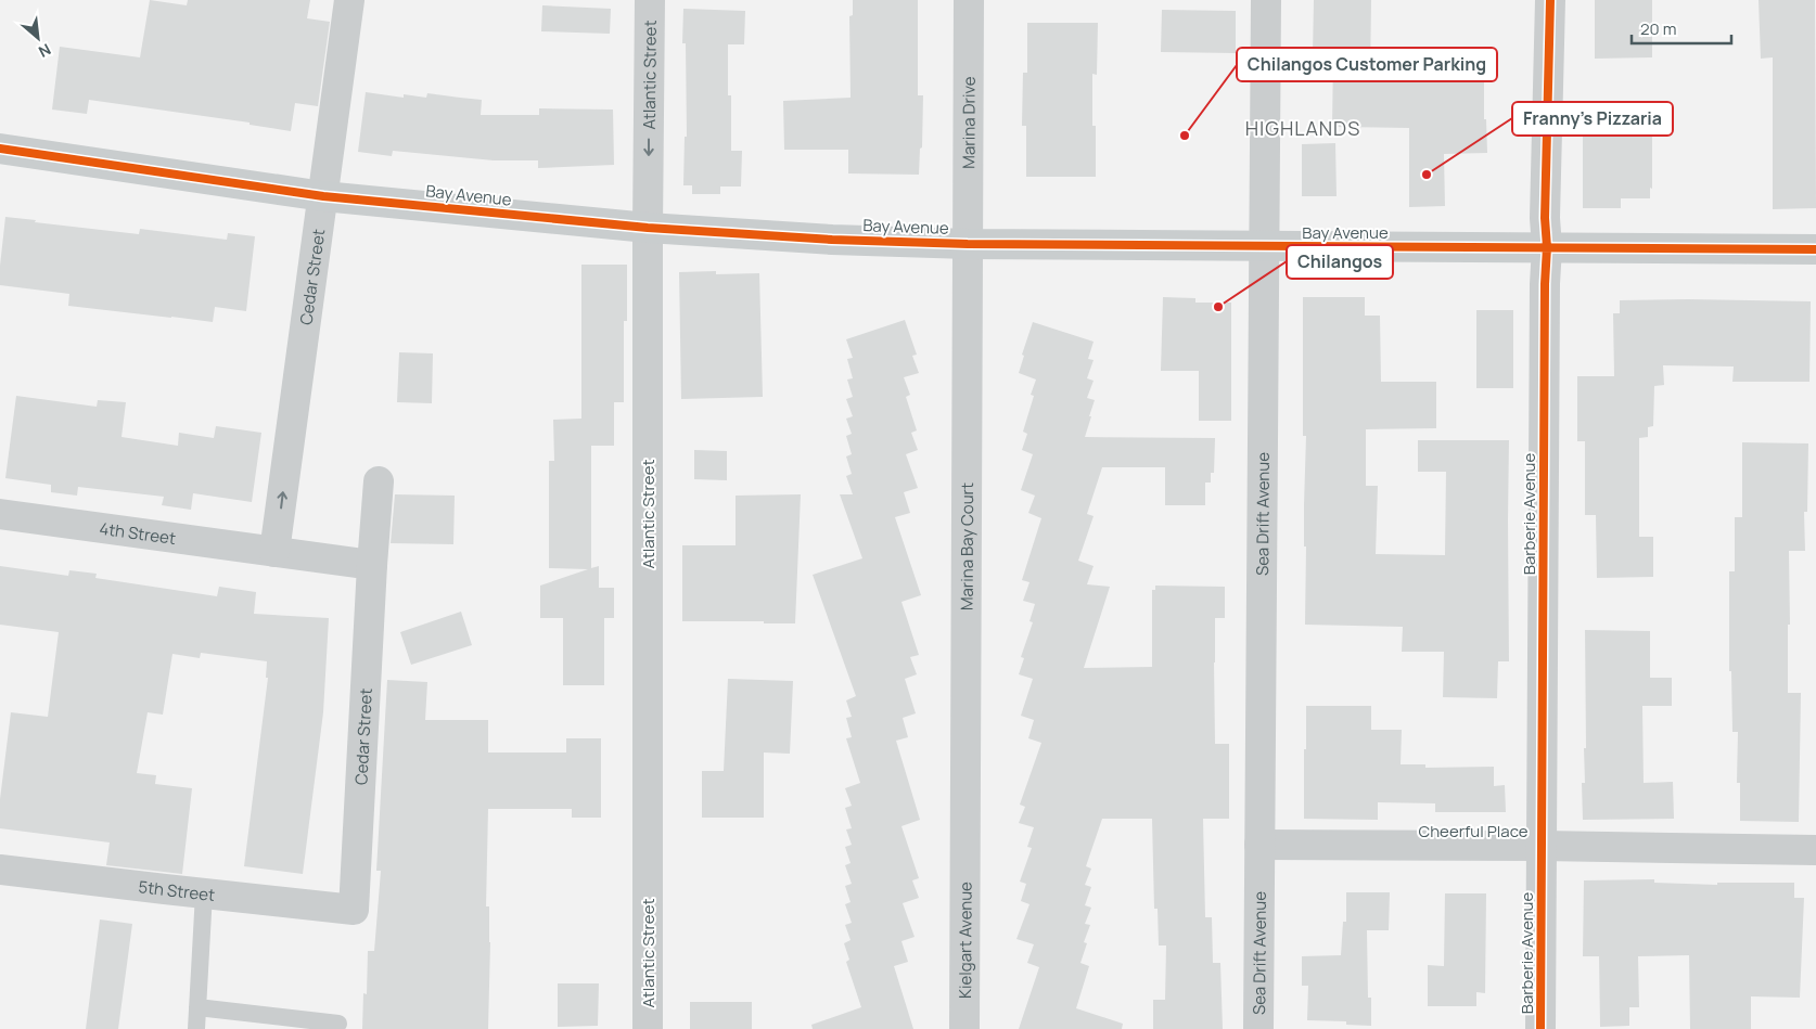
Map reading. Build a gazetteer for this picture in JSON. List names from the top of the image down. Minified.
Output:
{"streets":{"street":["Atlantic Street","Marina Drive","Bay Avenue","Cedar Street","Sea Drift Avenue","Barberie Avenue","4th Street","Marina Bay Court","Cheerful Place","5th Street","Kielgart Avenue"]},"crossings":[["Atlantic Street","Bay Avenue"],["Marina Drive","Bay Avenue"],["Marina Drive","Marina Bay Court"],["Bay Avenue","Cedar Street"],["Bay Avenue","Sea Drift Avenue"],["Bay Avenue","Barberie Avenue"],["Bay Avenue","Marina Bay Court"],["Cedar Street","4th Street"],["Cedar Street","5th Street"],["Sea Drift Avenue","Cheerful Place"],["Barberie Avenue","Cheerful Place"],["Marina Bay Court","Kielgart Avenue"]],"one_way":["Cedar Street"],"districts":["HIGHLANDS"],"places":["Chilangos Customer Parking","Franny's Pizzaria","Chilangos"],"scale_bar":"20 m","north":"bottom right"}
